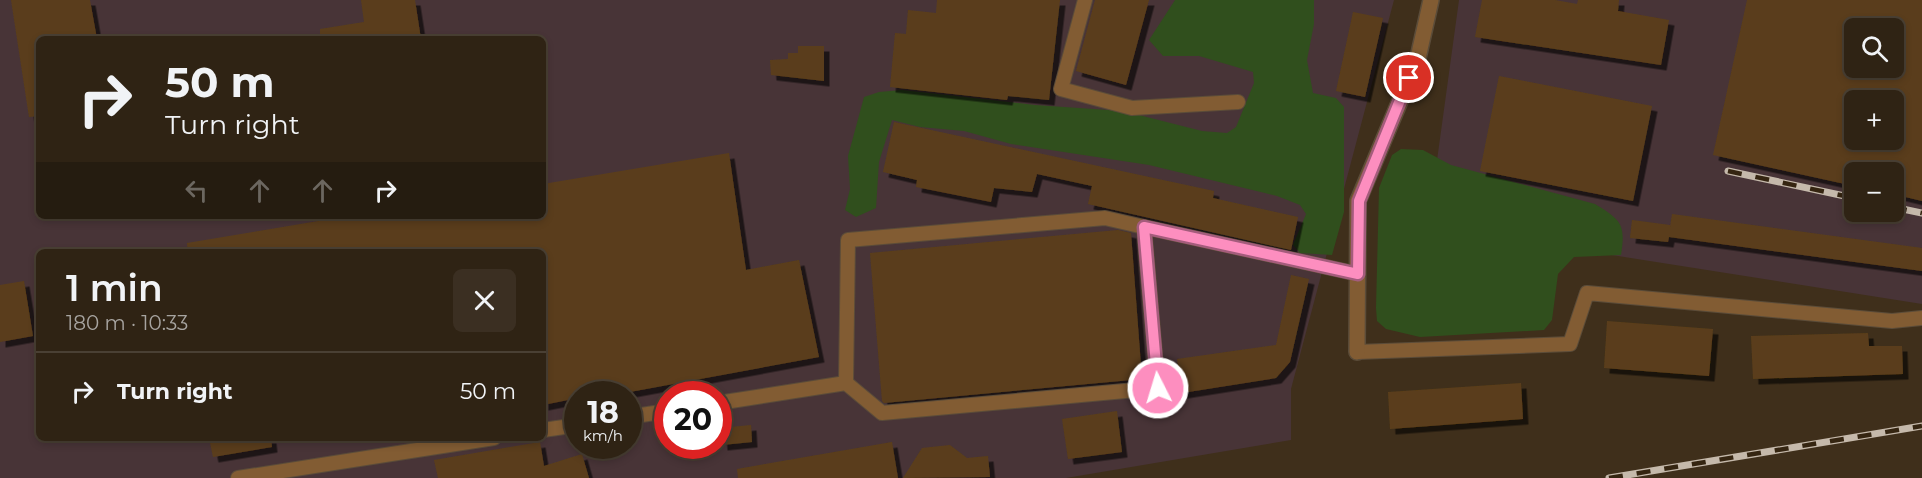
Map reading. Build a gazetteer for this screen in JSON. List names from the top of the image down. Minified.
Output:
{"page":{"map_buttons":["+","−"],"turn":["50 m","Turn right"],"heading":["1 min","180 m · 10:33"],"list":[{"name":"Turn right","value":"50 m"}],"speed":"18 km/h","limit":"20"}}
